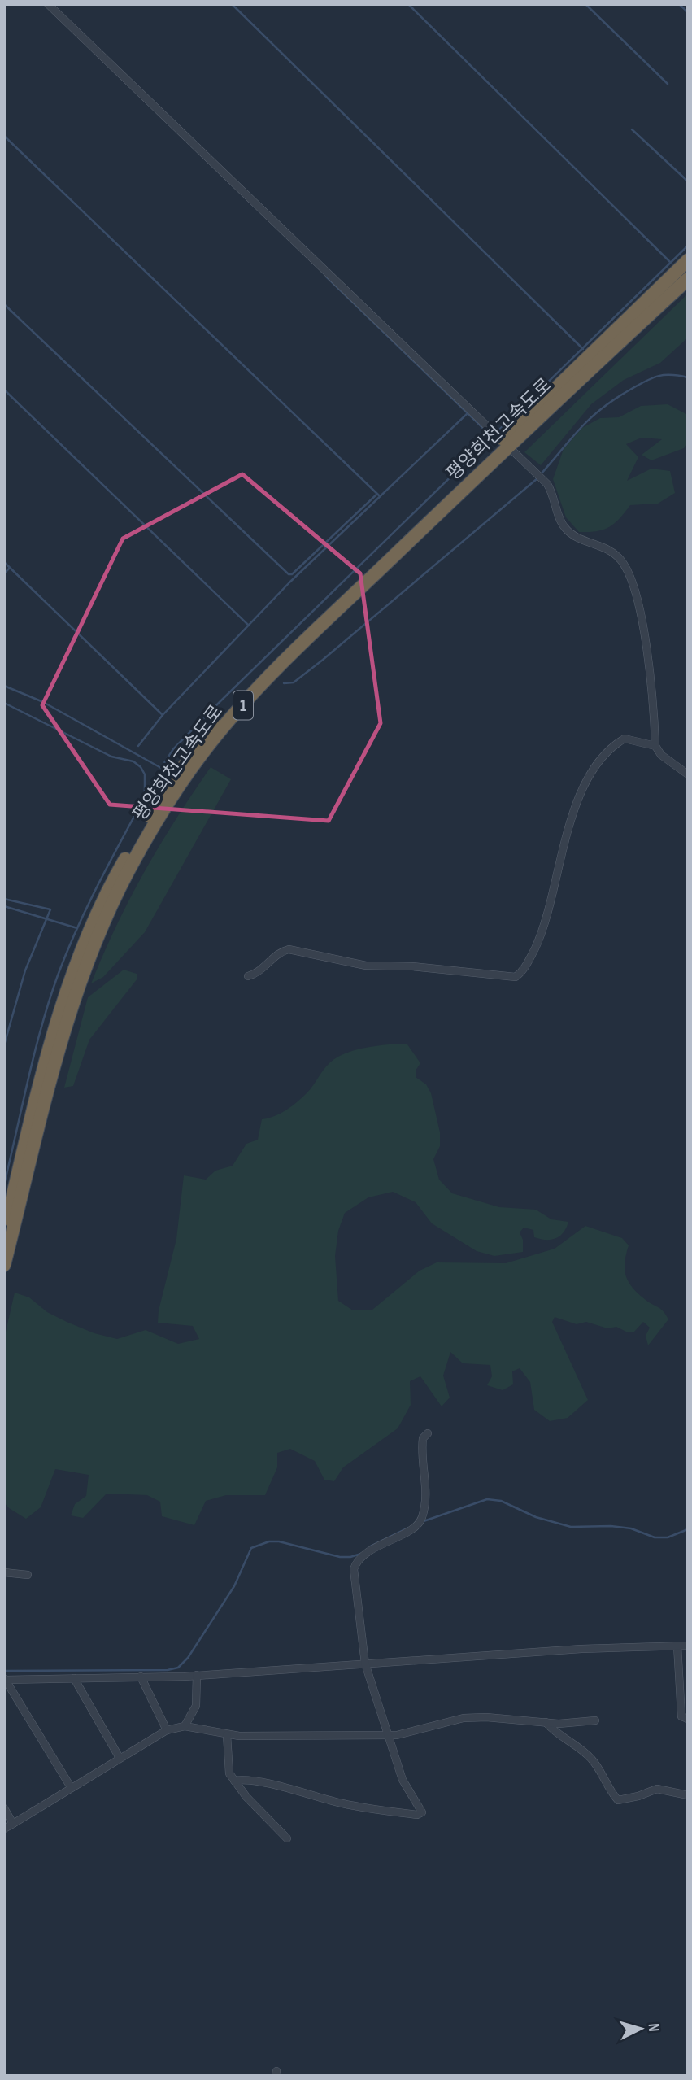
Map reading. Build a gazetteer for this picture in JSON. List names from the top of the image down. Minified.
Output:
{"streets":{"highway":["평양희천고속도로","1"]},"north":"right"}
